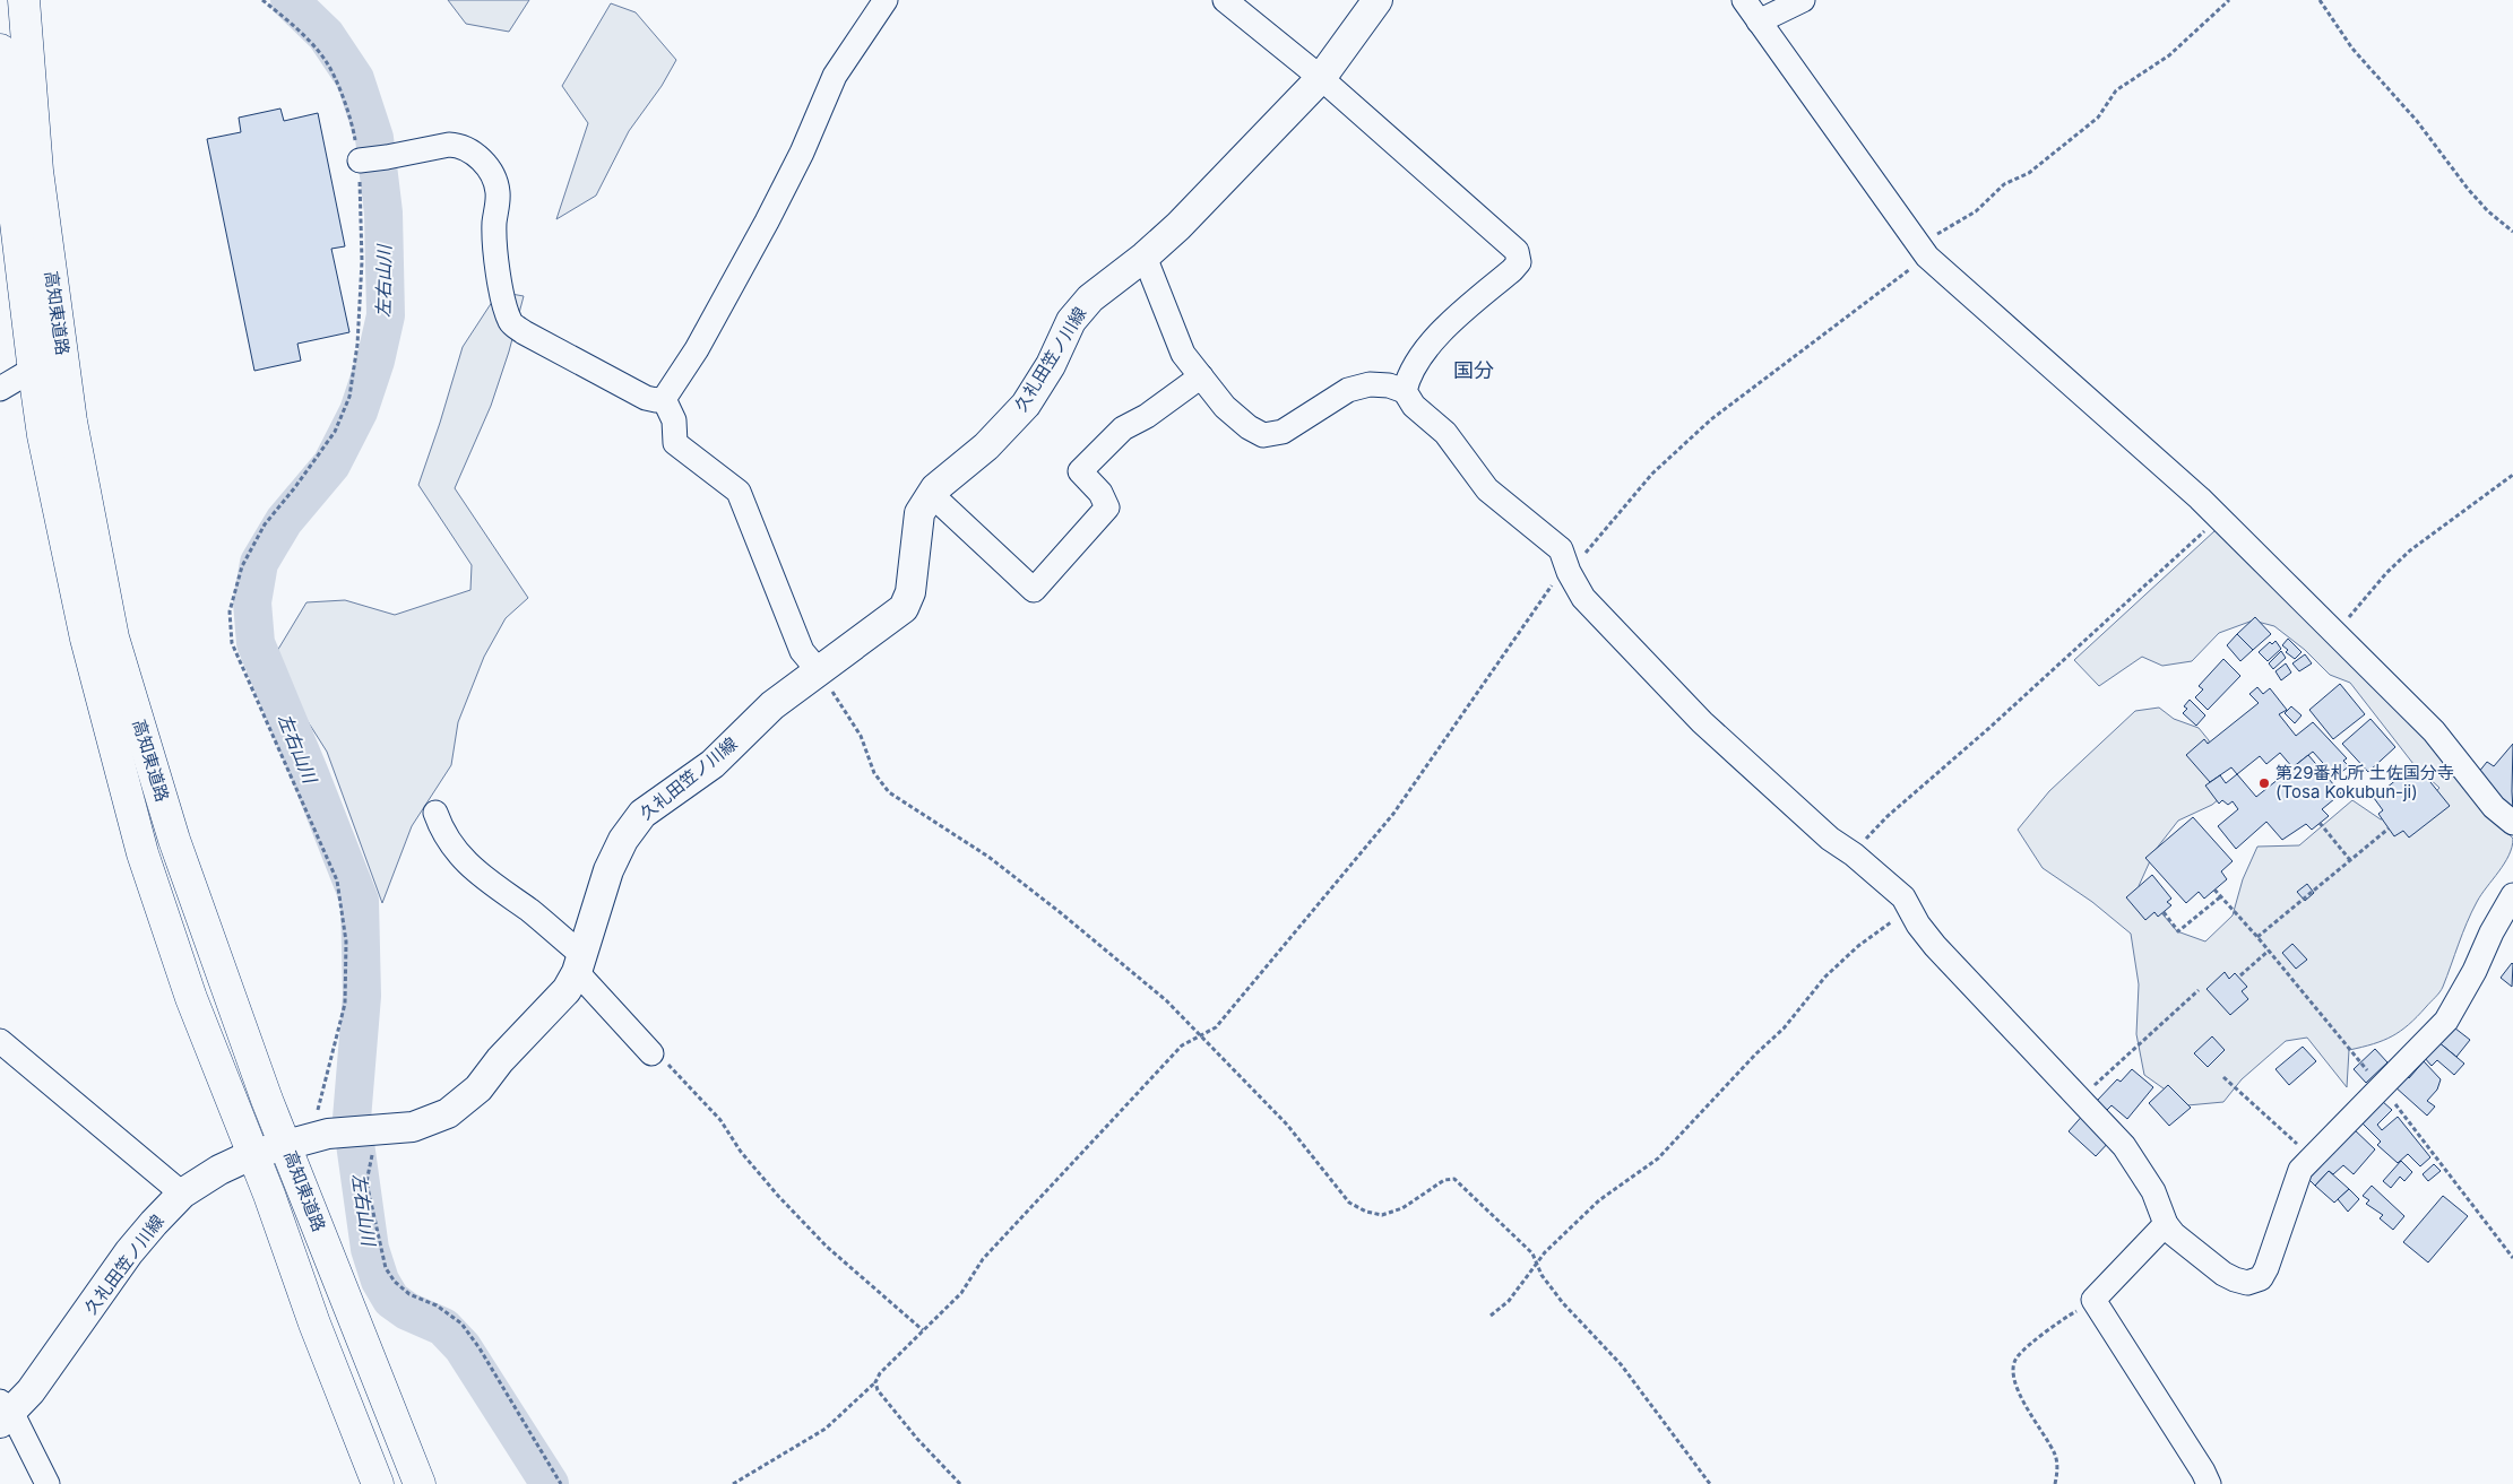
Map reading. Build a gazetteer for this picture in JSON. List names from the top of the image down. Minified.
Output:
{"streets":{"highway":["高知東道路"],"main road":["久礼田笠ノ川線"]},"crossings":[["高知東道路","久礼田笠ノ川線"]],"districts":["国分"],"water":["左右山川"],"places":["第29番札所 土佐国分寺 (Tosa Kokubun-ji)"]}
